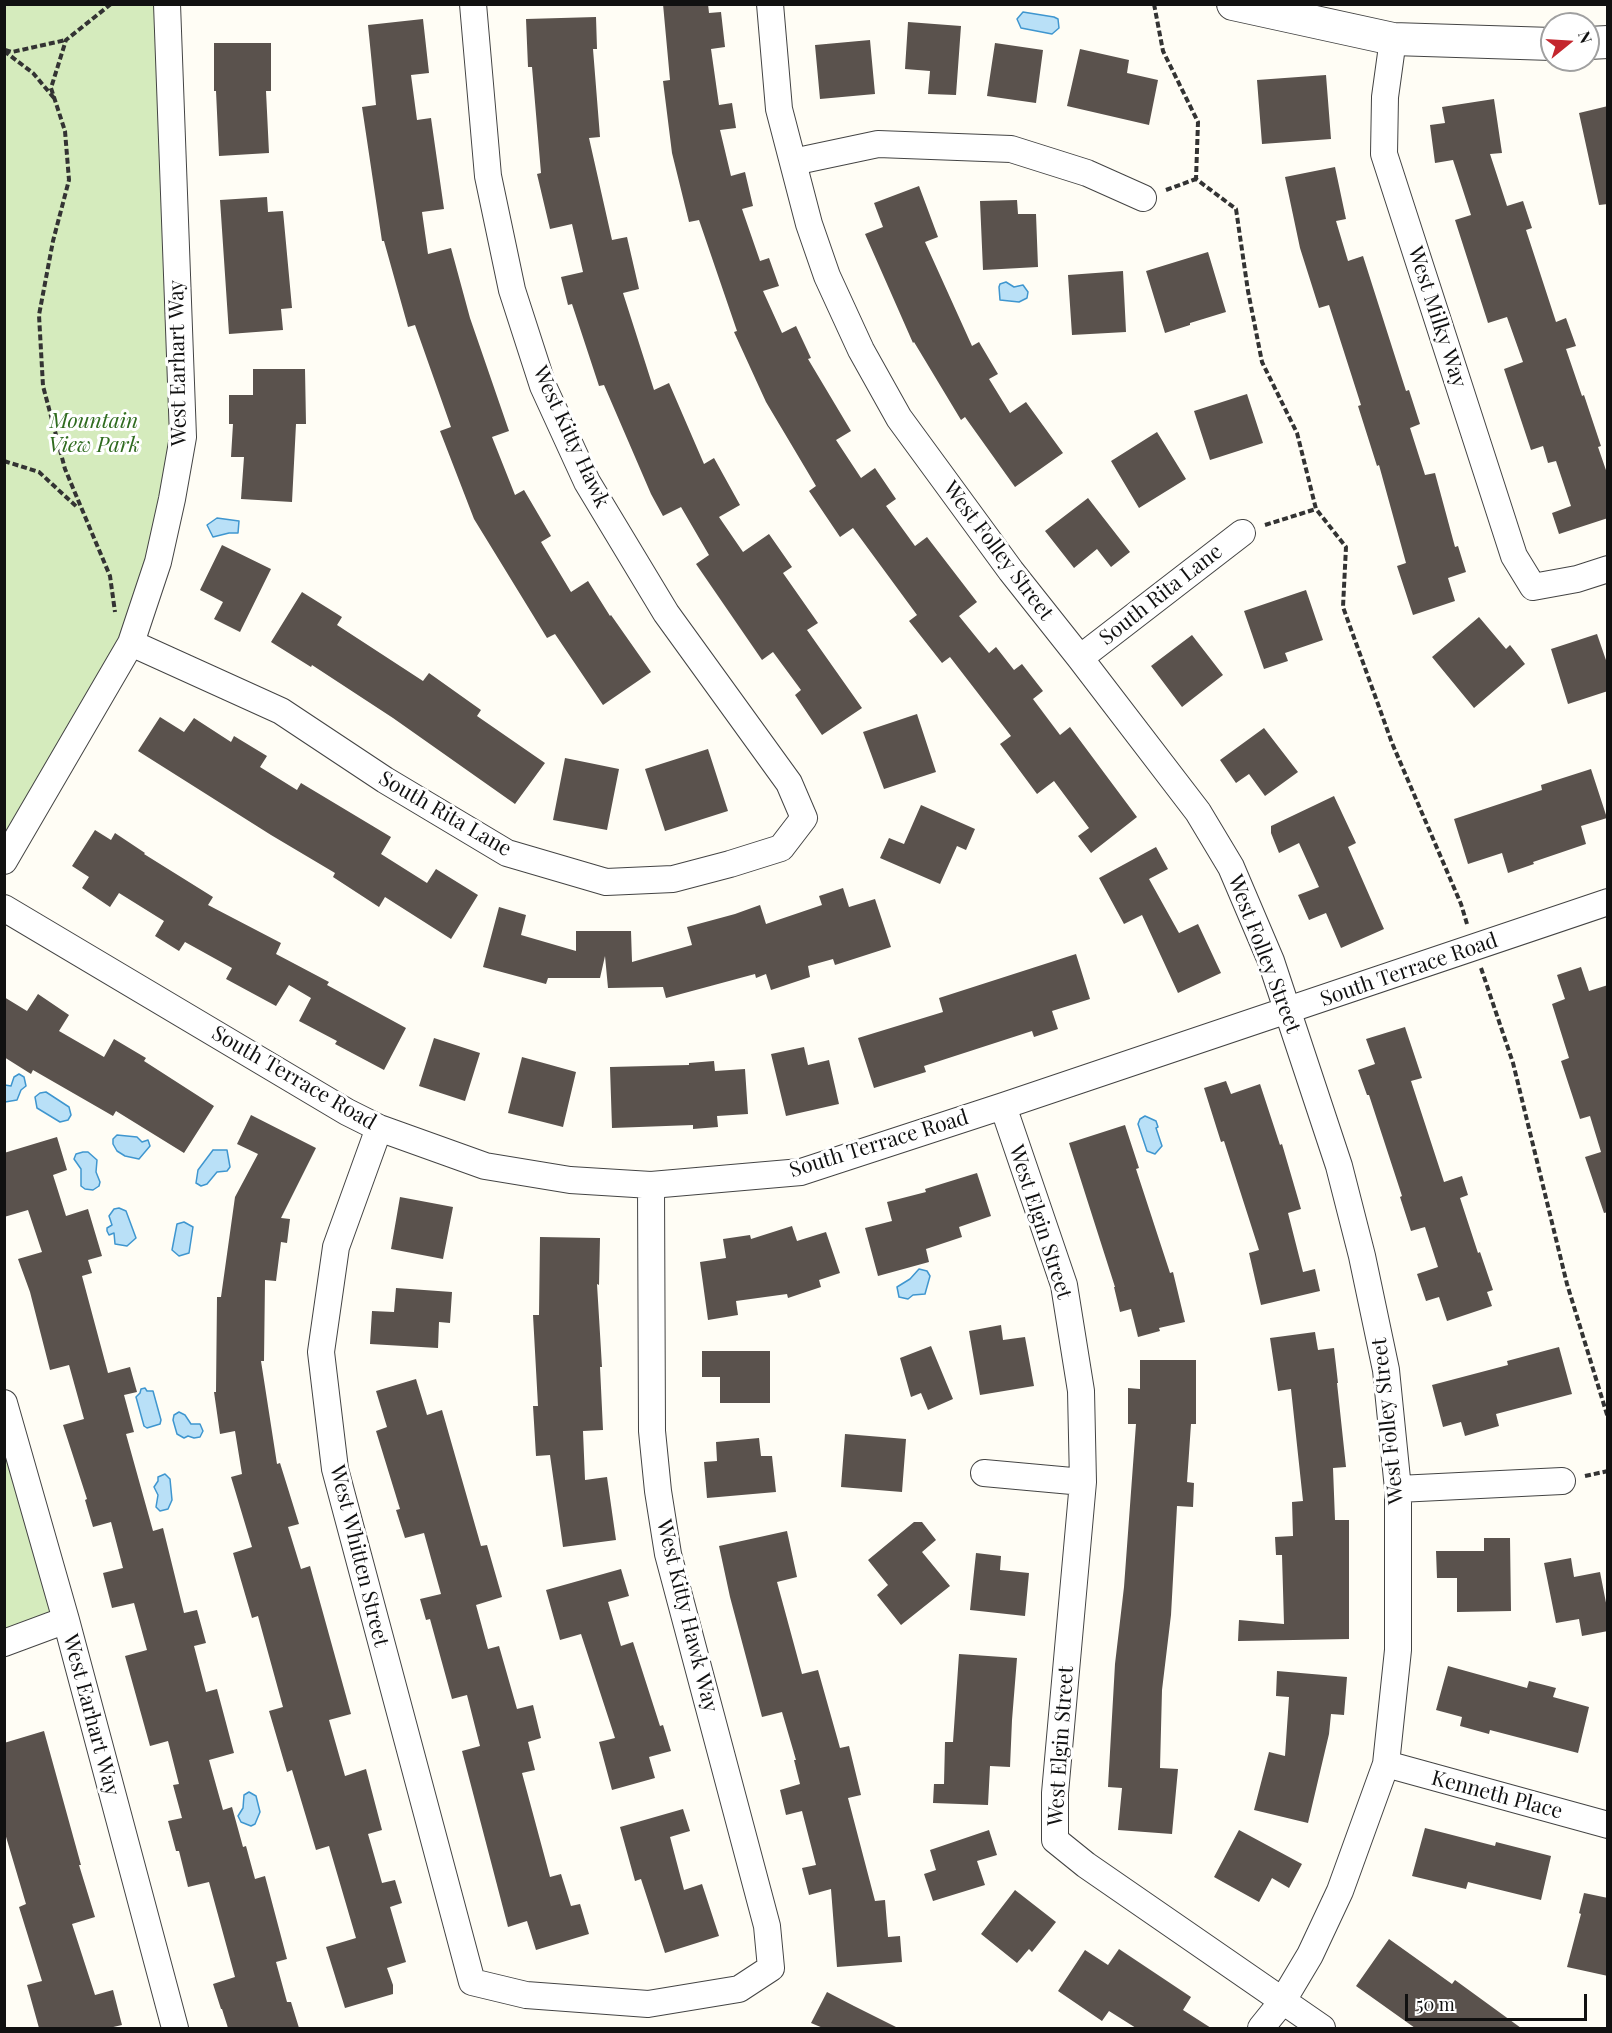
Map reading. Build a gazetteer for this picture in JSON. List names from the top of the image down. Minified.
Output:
{"streets":{"street":["West Milky Way","West Earhart Way","West Kitty Hawk","West Folley Street","South Rita Lane","South Terrace Road","West Elgin Street","West Whitten Street","West Kitty Hawk Way","Kenneth Place"]},"crossings":[["West Earhart Way","South Rita Lane"],["West Kitty Hawk","South Rita Lane"],["West Folley Street","South Rita Lane"],["West Folley Street","South Terrace Road"],["West Folley Street","West Elgin Street"],["West Folley Street","Kenneth Place"],["South Terrace Road","West Elgin Street"],["South Terrace Road","West Whitten Street"],["South Terrace Road","West Kitty Hawk Way"],["West Whitten Street","West Kitty Hawk Way"]],"parks":["Mountain View Park"],"scale_bar":"50 m","north":"right"}
